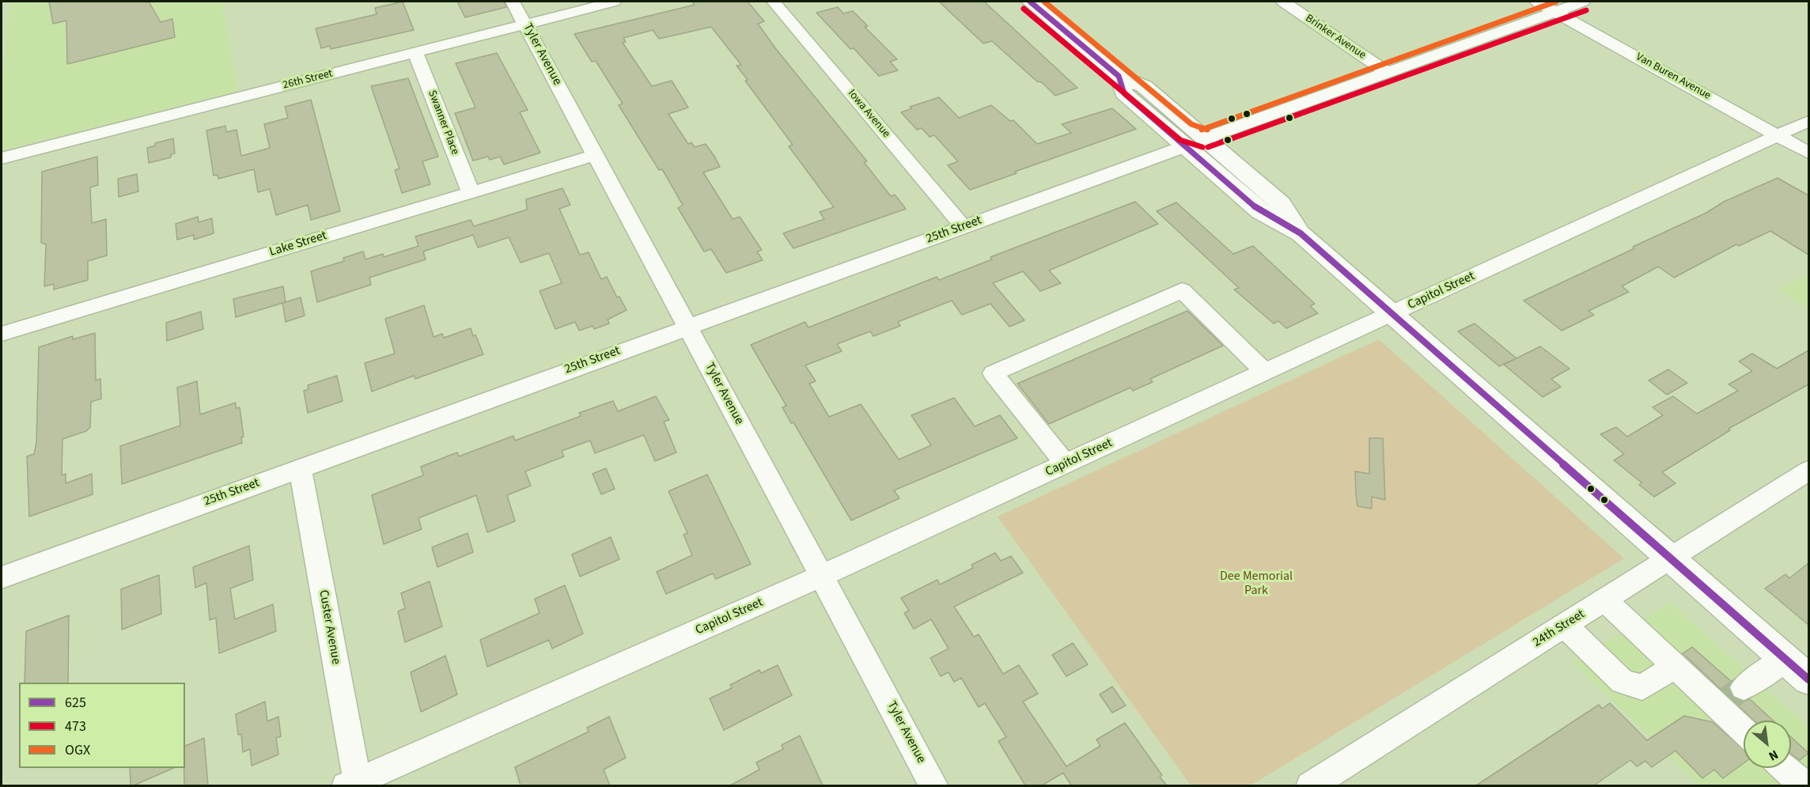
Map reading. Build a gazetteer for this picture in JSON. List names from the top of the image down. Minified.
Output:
{"streets":{"street":["Brinker Avenue","Tyler Avenue","Van Buren Avenue","26th Street","Iowa Avenue","Swanner Place","25th Street","Lake Street","Capitol Street","Custer Avenue","24th Street"]},"crossings":[["Brinker Avenue","25th Street"],["Tyler Avenue","26th Street"],["Tyler Avenue","25th Street"],["Tyler Avenue","Lake Street"],["Tyler Avenue","Capitol Street"],["Van Buren Avenue","25th Street"],["Van Buren Avenue","Capitol Street"],["26th Street","Swanner Place"],["Iowa Avenue","25th Street"],["Swanner Place","Lake Street"],["25th Street","Custer Avenue"],["Capitol Street","Custer Avenue"]],"parks":["Dee Memorial Park"],"lines":["transit line 625","transit line OGX","transit line 473"],"legend":["625","473","OGX"],"north":"bottom right"}
